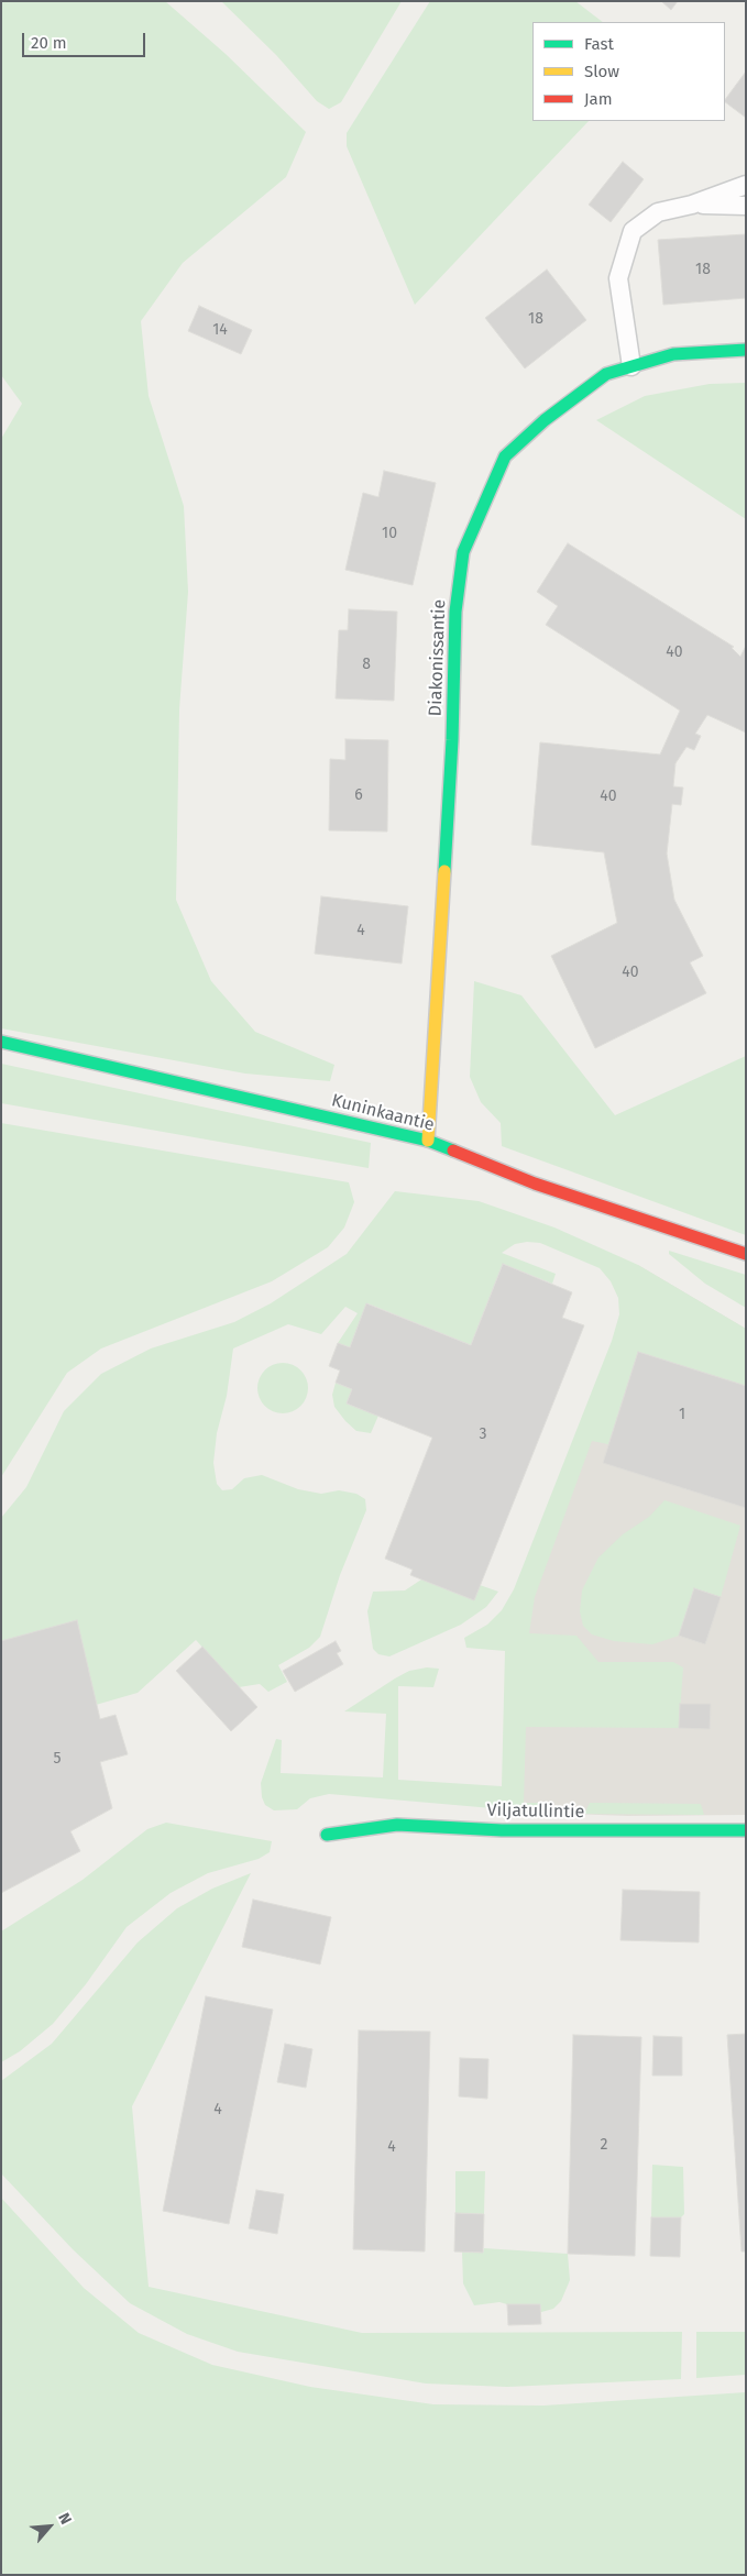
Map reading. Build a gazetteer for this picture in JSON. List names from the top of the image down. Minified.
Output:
{"streets":{"street":["Diakonissantie","Kuninkaantie","Viljatullintie"]},"crossings":[["Diakonissantie","Kuninkaantie"]],"house_numbers":["18","18","14","10","40","8","6","40","4","40","1","3","5","4","2","4"],"legend":["Fast","Slow","Jam"],"scale_bar":"20 m","north":"top right"}
